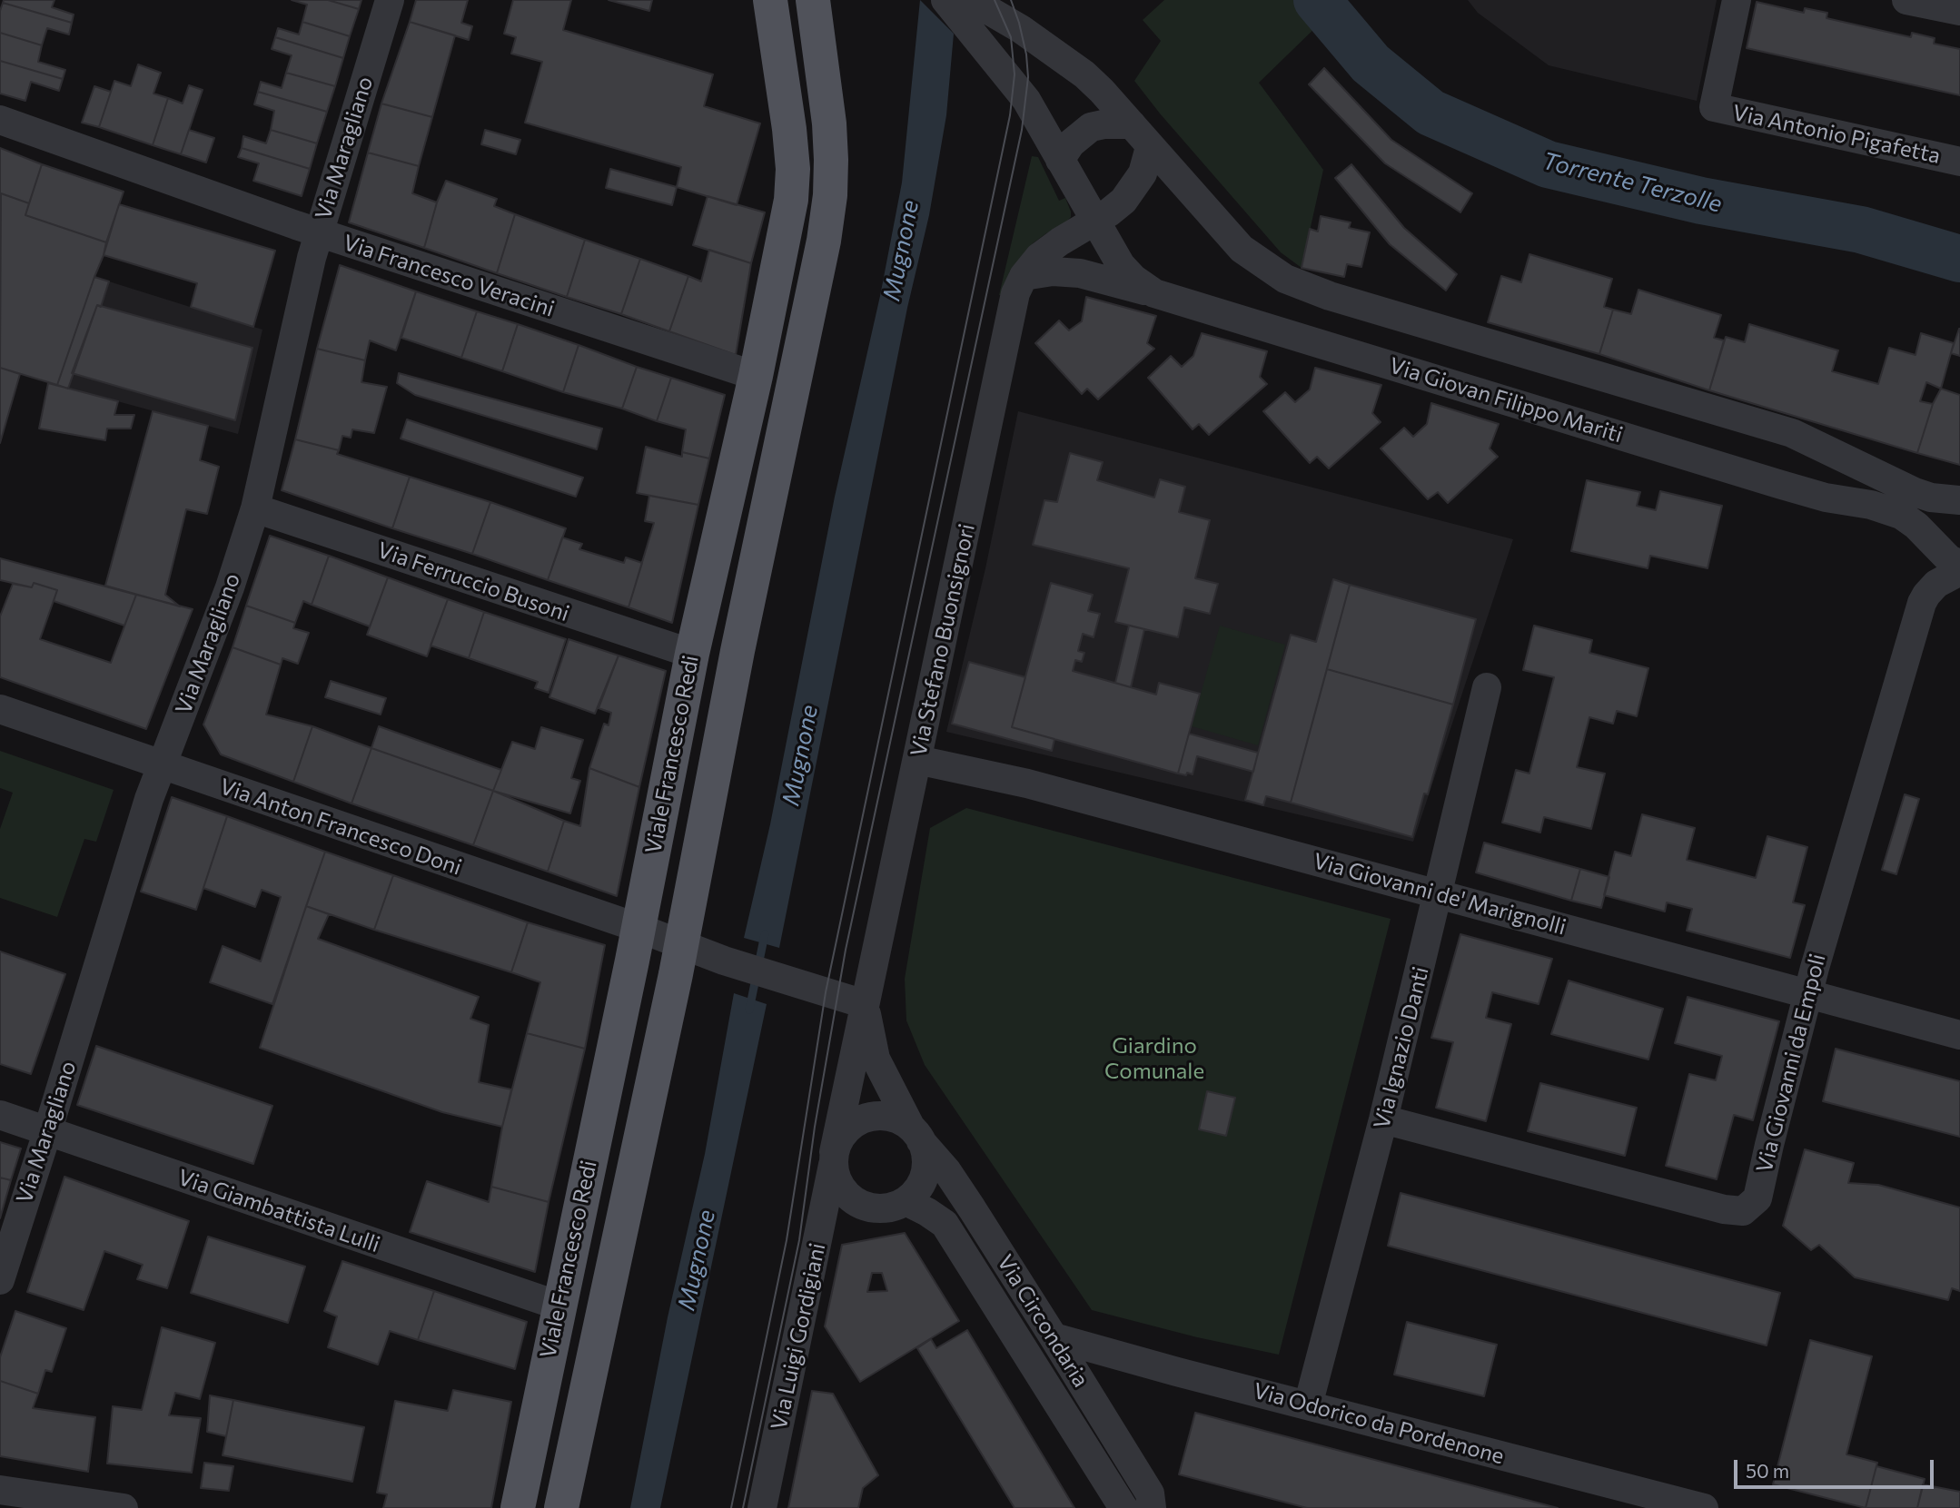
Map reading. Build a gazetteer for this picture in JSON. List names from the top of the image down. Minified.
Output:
{"streets":{"main road":["Viale Francesco Redi"],"street":["Via Antonio Pigafetta","Via Maragliano","Via Francesco Veracini","Via Giovan Filippo Mariti","Via Ferruccio Busoni","Via Stefano Buonsignori","Via Anton Francesco Doni","Via Giovanni de' Marignolli","Via Ignazio Danti","Via Giovanni da Empoli","Via Giambattista Lulli","Via Circondaria","Via Luigi Gordigiani","Via Odorico da Pordenone"]},"crossings":[["Via Maragliano","Via Francesco Veracini"],["Via Maragliano","Via Ferruccio Busoni"],["Via Maragliano","Via Anton Francesco Doni"],["Via Maragliano","Via Giambattista Lulli"],["Via Francesco Veracini","Viale Francesco Redi"],["Via Giovan Filippo Mariti","Via Stefano Buonsignori"],["Via Ferruccio Busoni","Viale Francesco Redi"],["Via Stefano Buonsignori","Via Anton Francesco Doni"],["Via Stefano Buonsignori","Via Giovanni de' Marignolli"],["Via Stefano Buonsignori","Via Circondaria"],["Via Stefano Buonsignori","Via Luigi Gordigiani"],["Viale Francesco Redi","Via Anton Francesco Doni"],["Viale Francesco Redi","Via Giambattista Lulli"],["Via Giovanni de' Marignolli","Via Ignazio Danti"],["Via Giovanni de' Marignolli","Via Giovanni da Empoli"],["Via Ignazio Danti","Via Giovanni da Empoli"],["Via Ignazio Danti","Via Odorico da Pordenone"],["Via Circondaria","Via Luigi Gordigiani"],["Via Circondaria","Via Odorico da Pordenone"]],"water":["Torrente Terzolle","Mugnone"],"parks":["Giardino Comunale"],"scale_bar":"50 m"}
